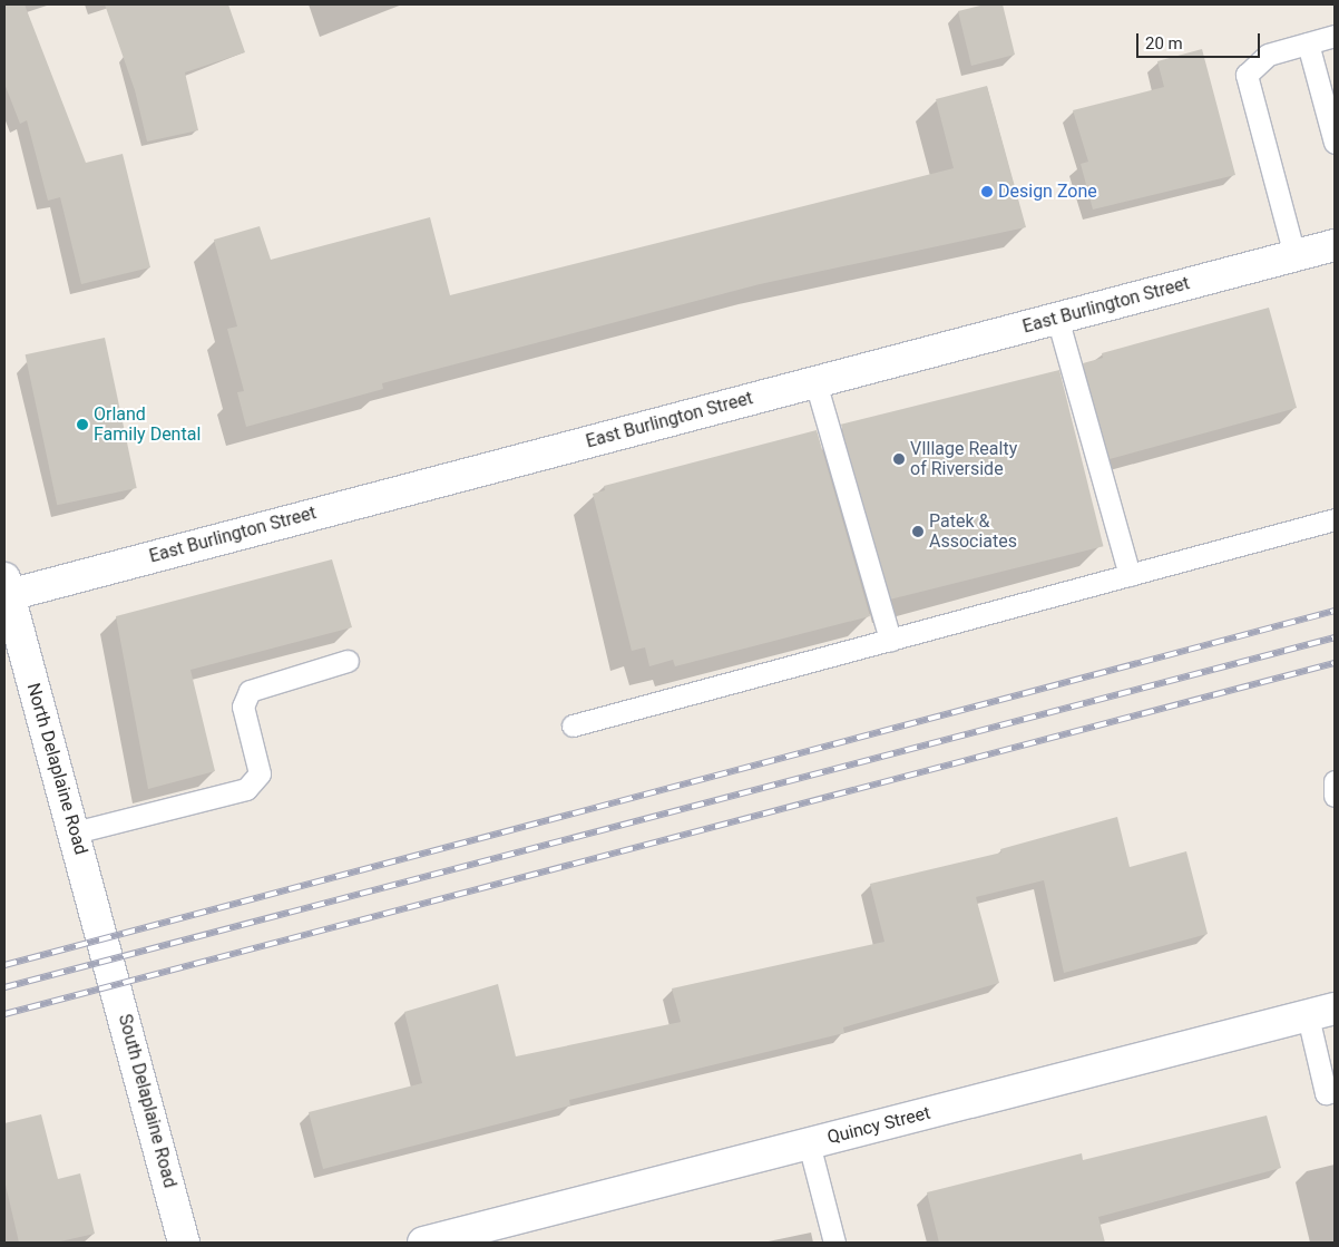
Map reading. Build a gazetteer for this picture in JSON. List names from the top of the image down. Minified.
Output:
{"streets":{"street":["East Burlington Street","North Delaplaine Road","South Delaplaine Road","Quincy Street"]},"crossings":[["East Burlington Street","North Delaplaine Road"],["North Delaplaine Road","South Delaplaine Road"]],"places":["Design Zone","Orland Family Dental","VIllage Realty of Riverside","Patek & Associates"],"scale_bar":"20 m"}
